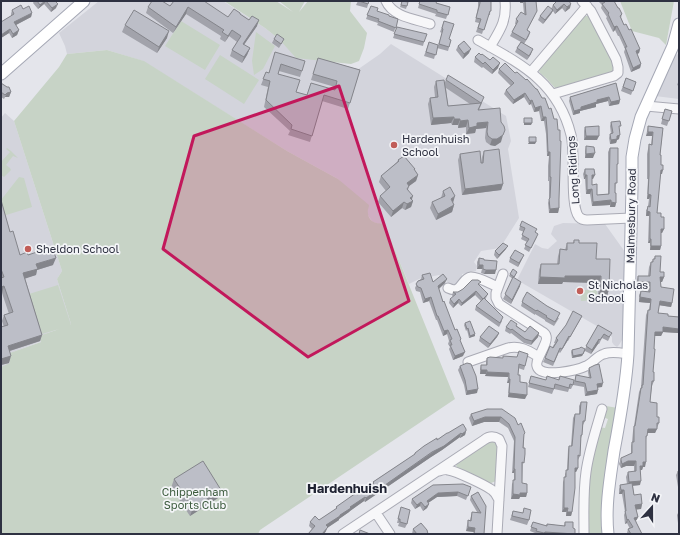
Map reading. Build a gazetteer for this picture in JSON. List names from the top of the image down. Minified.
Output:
{"streets":{"main road":["Malmesbury Road"],"street":["Long Ridings"]},"crossings":[["Long Ridings","Malmesbury Road"]],"districts":["Hardenhuish"],"parks":["Chippenham Sports Club"],"places":["Hardenhuish School","Sheldon School","St Nicholas School"],"north":"top"}
